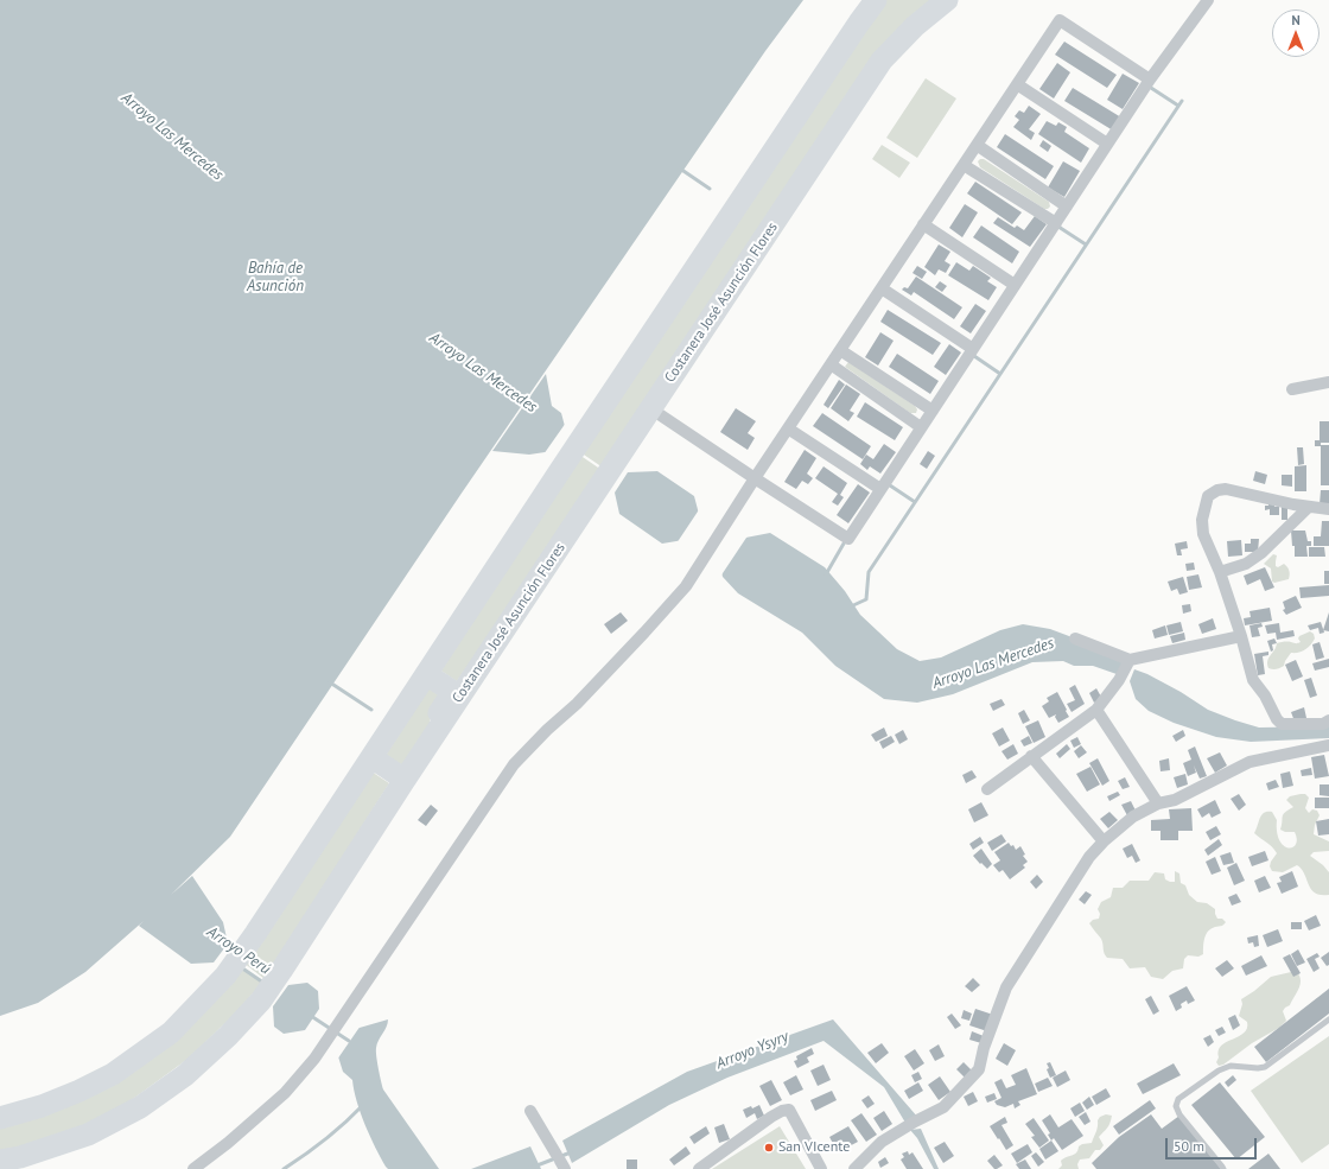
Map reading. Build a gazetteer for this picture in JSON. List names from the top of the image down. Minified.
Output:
{"streets":{"highway":["Costanera José Asunción Flores"]},"water":["Arroyo Las Mercedes","Bahía de Asunción","Arroyo Perú","Arroyo Ysyry"],"places":["San VIcente"],"scale_bar":"50 m","north":"top"}
